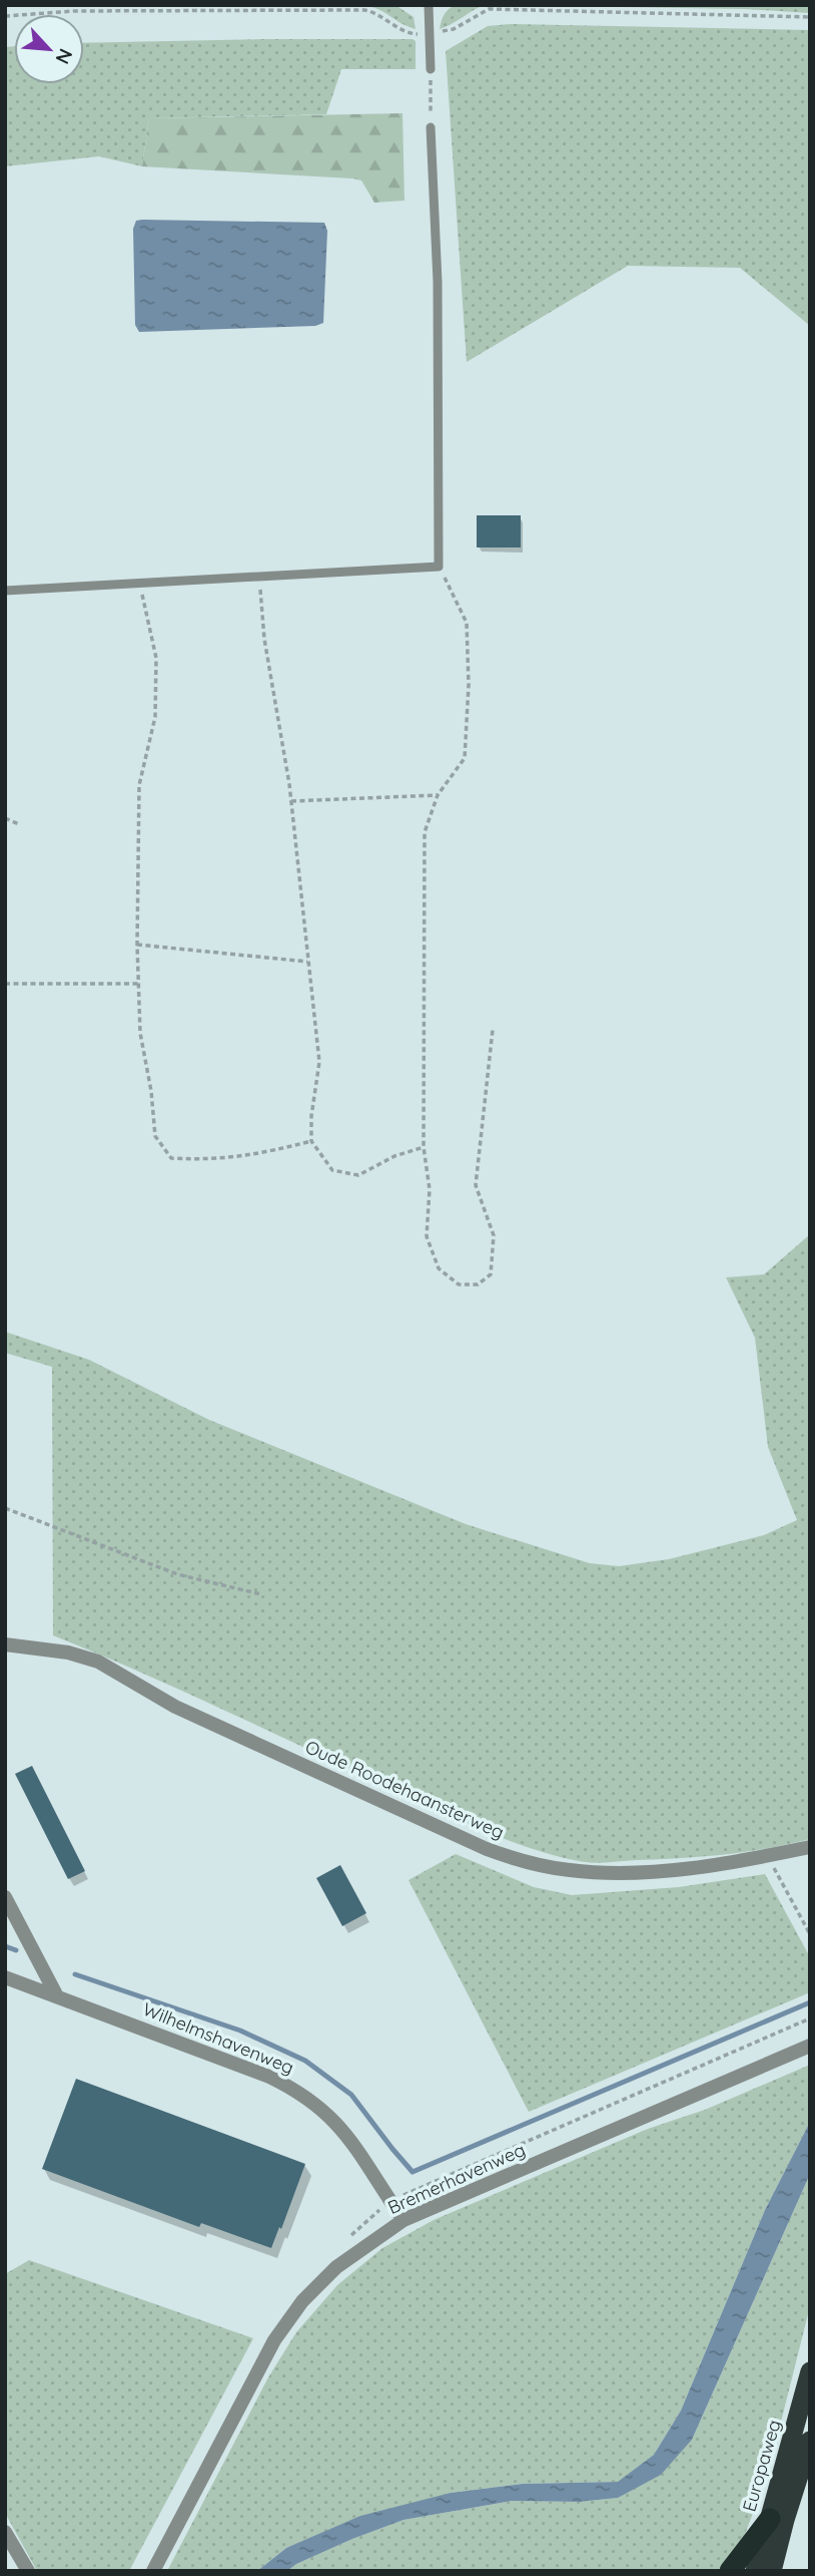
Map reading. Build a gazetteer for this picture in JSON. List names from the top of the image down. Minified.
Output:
{"streets":{"highway":["Europaweg"],"street":["Oude Roodehaansterweg","Wilhelmshavenweg","Bremerhavenweg"]},"crossings":[["Wilhelmshavenweg","Bremerhavenweg"]],"north":"bottom right"}
